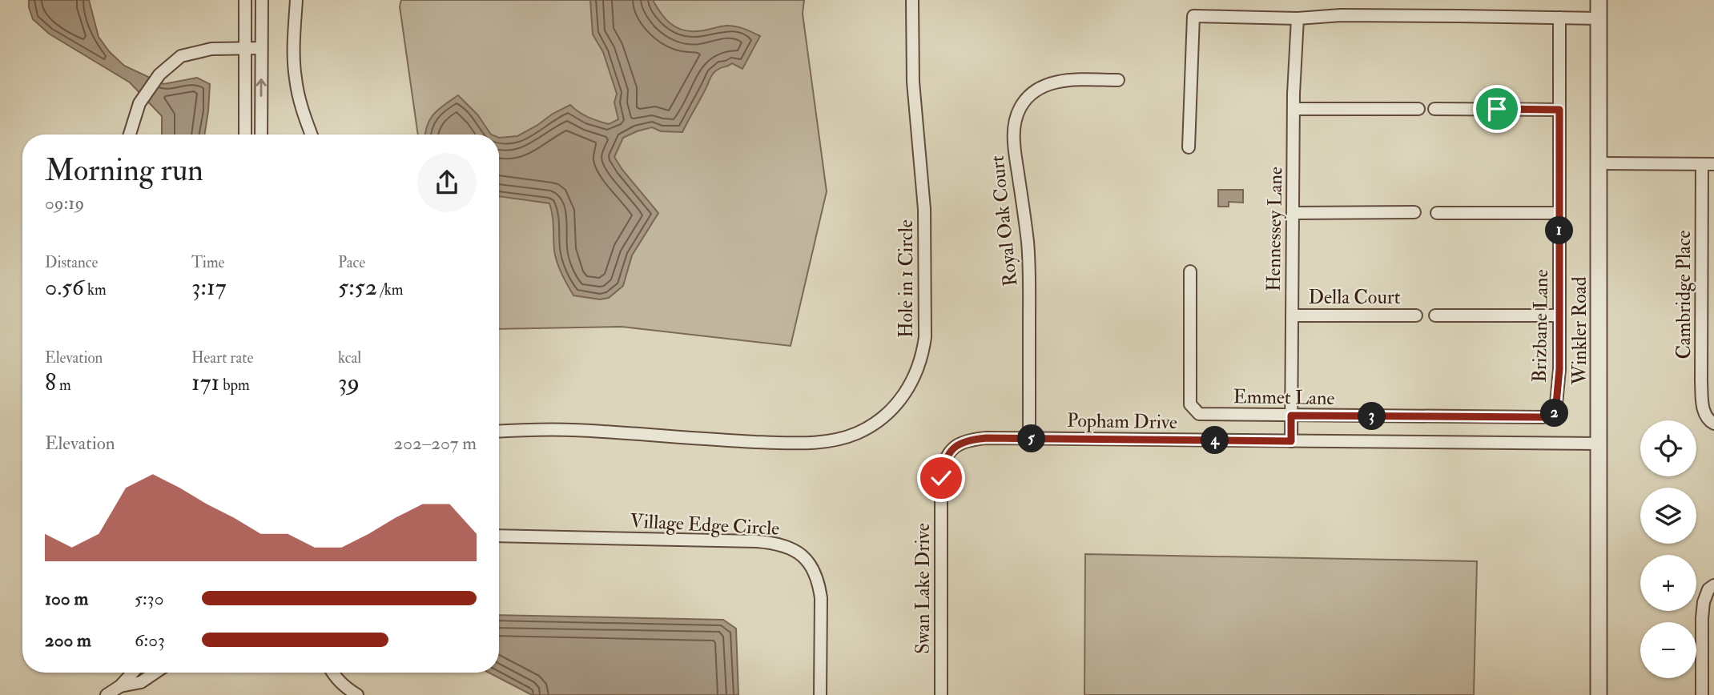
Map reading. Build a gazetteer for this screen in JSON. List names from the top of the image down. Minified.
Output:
{"streets":{"street":["Royal Oak Court","Hennessey Lane","Hole in 1 Circle","Cambridge Place","Della Court","Brizbane Lane","Winkler Road","Emmet Lane","Popham Drive","Village Edge Circle","Swan Lake Drive"]},"crossings":[["Royal Oak Court","Popham Drive"],["Hennessey Lane","Della Court"],["Hennessey Lane","Emmet Lane"],["Hennessey Lane","Popham Drive"],["Brizbane Lane","Emmet Lane"],["Winkler Road","Popham Drive"],["Popham Drive","Swan Lake Drive"]],"page":{"heading":["Morning run","09:19"],"pins":["1","2","3","5","4"],"stats":[["Distance","0.56 km"],["Time","3:17"],["Pace","5:52 /km"],["Elevation","8 m"],["Heart rate","171 bpm"],["kcal","39"]],"map_buttons":["+","−"],"chart":["Elevation","202–207 m"],"list":[{"name":"100 m","note":"5:30"},{"name":"200 m","note":"6:03"}]}}
